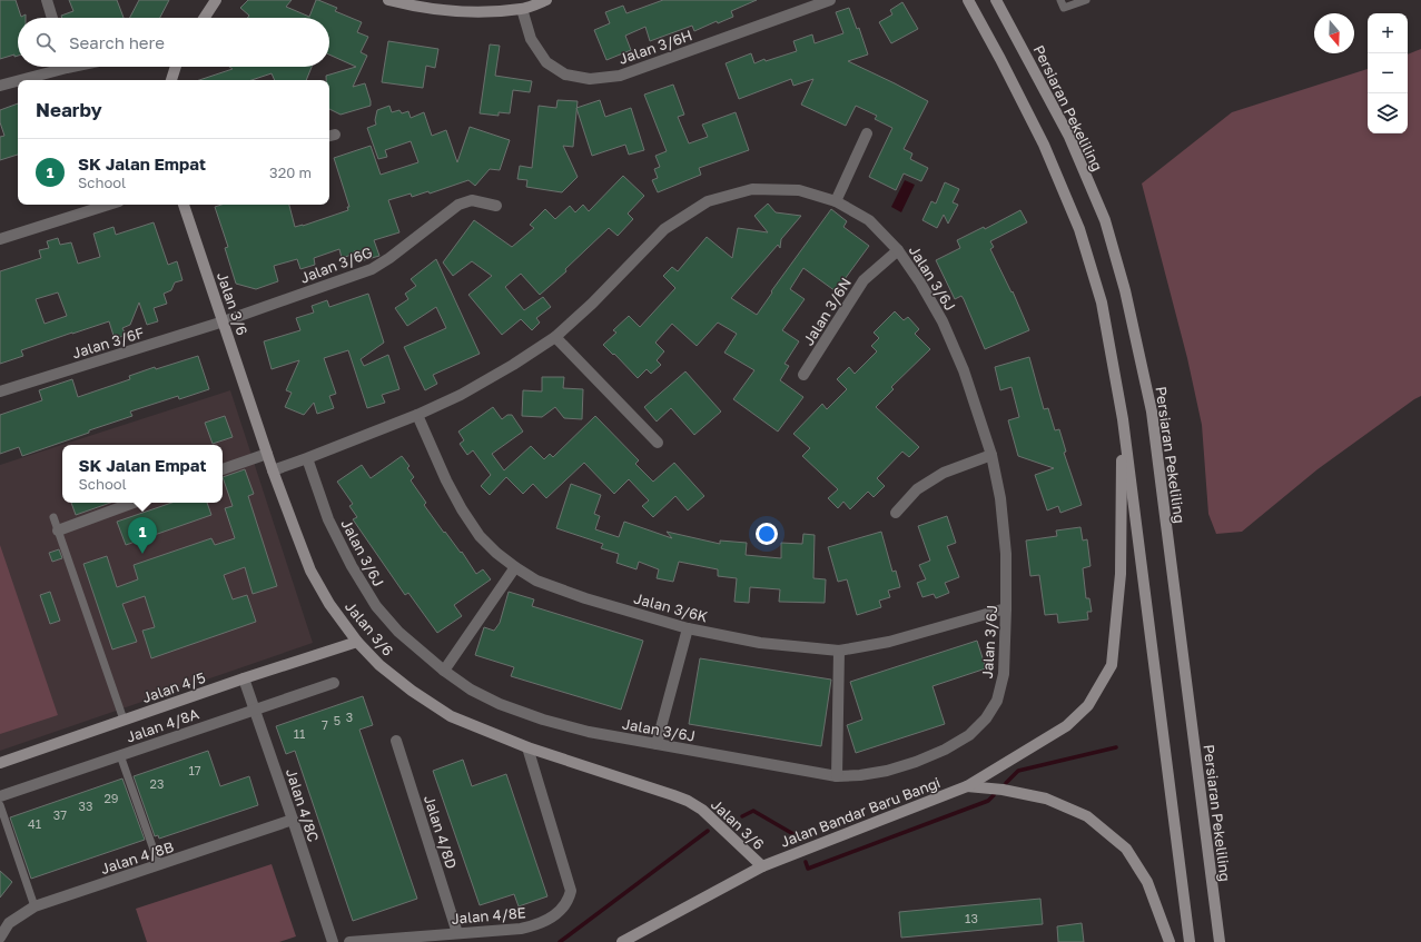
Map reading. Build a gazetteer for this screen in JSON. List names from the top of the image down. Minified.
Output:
{"streets":{"street":["Jalan 3/6H","Persiaran Pekeliling","Jalan 3/6G","Jalan 3/6J","Jalan 3/6","Jalan 3/6N","Jalan 3/6F","Jalan 3/6K","Jalan 4/5","Jalan 4/8A","Jalan 4/8C","Jalan Bandar Baru Bangi","Jalan 4/8D","Jalan 4/8B","Jalan 4/8E"]},"crossings":[["Jalan 3/6G","Jalan 3/6"],["Jalan 3/6G","Jalan 3/6F"],["Jalan 3/6J","Jalan 3/6"],["Jalan 3/6J","Jalan 3/6N"],["Jalan 3/6J","Jalan 3/6K"],["Jalan 3/6","Jalan 3/6F"],["Jalan 3/6","Jalan 4/5"],["Jalan 3/6","Jalan Bandar Baru Bangi"],["Jalan 3/6","Jalan 4/8E"],["Jalan 4/5","Jalan 4/8C"],["Jalan 4/8A","Jalan 4/8C"],["Jalan 4/8C","Jalan 4/8B"],["Jalan 4/8D","Jalan 4/8E"]],"house_numbers":["3","5","7","11","17","23","29","33","37","41","13"],"north":"bottom","page":{"map_buttons":["+","−"],"search":"Search here","heading":"Nearby","list":[{"mark":"1","name":"SK Jalan Empat","note":"School","value":"320 m"}],"popup":["SK Jalan Empat","School"],"pins":"1"}}
